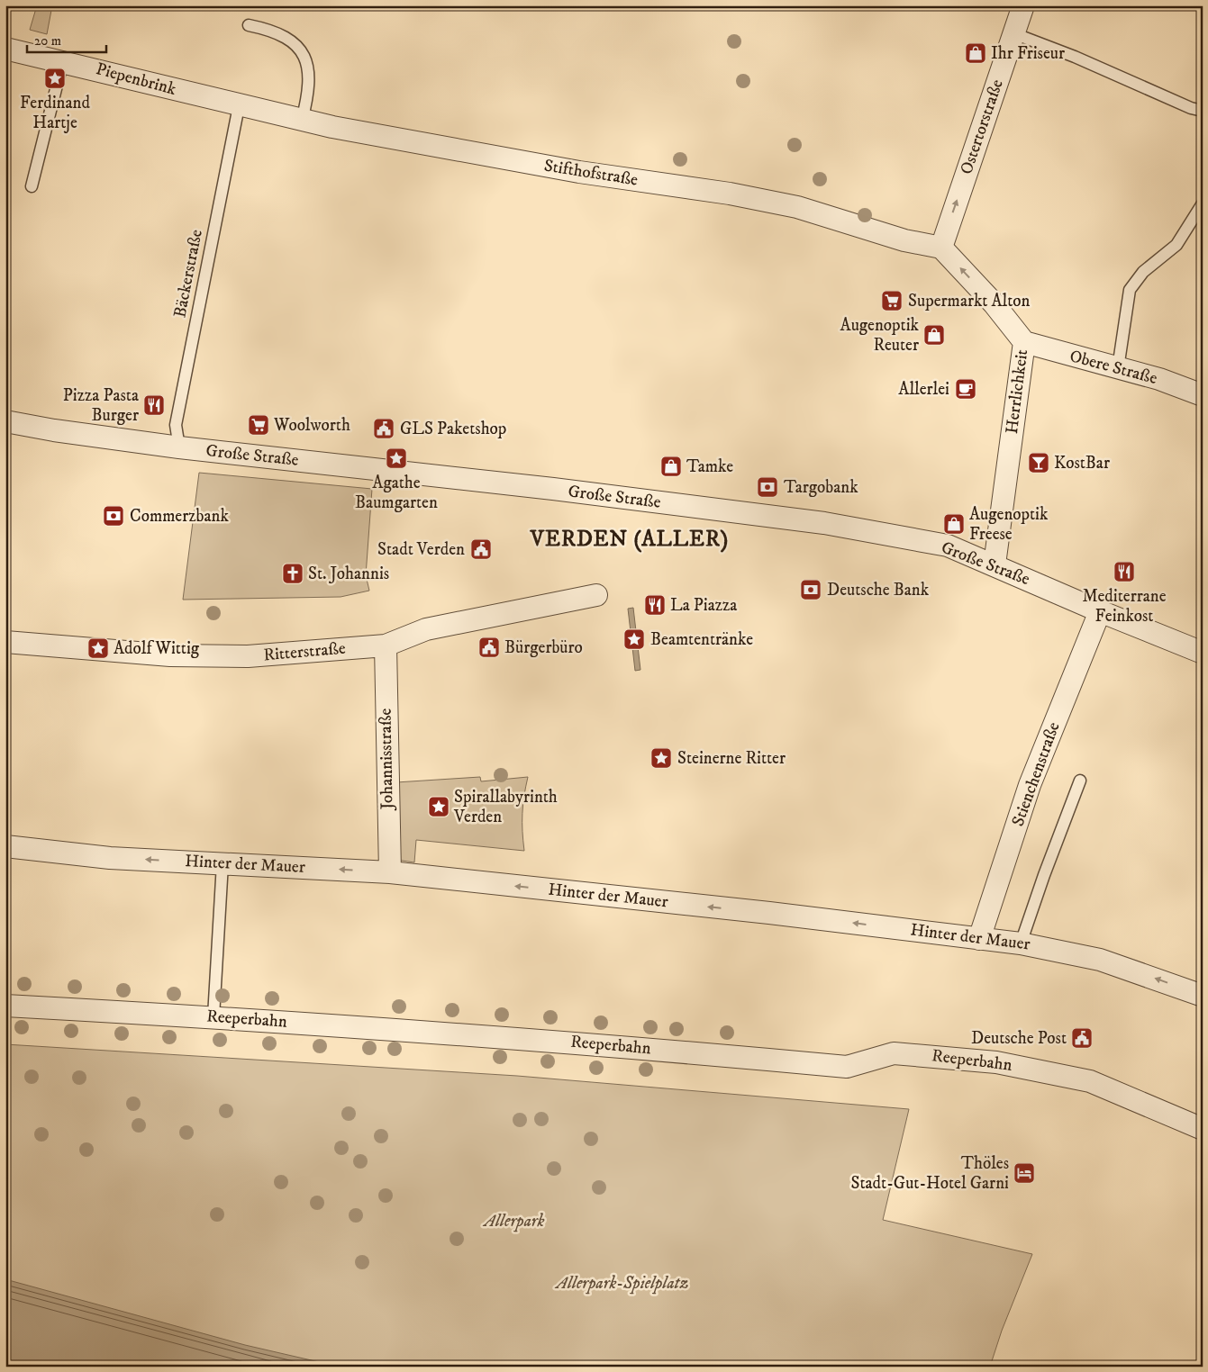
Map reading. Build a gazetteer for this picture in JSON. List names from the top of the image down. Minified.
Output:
{"streets":{"street":["Piepenbrink","Ostertorstraße","Stifthofstraße","Obere Straße","Herrlichkeit","Große Straße","Ritterstraße","Johannisstraße","Stienchenstraße","Hinter der Mauer","Reeperbahn"],"lane":["Bäckerstraße"]},"crossings":[["Piepenbrink","Stifthofstraße"],["Piepenbrink","Bäckerstraße"],["Ostertorstraße","Stifthofstraße"],["Ostertorstraße","Herrlichkeit"],["Stifthofstraße","Bäckerstraße"],["Stifthofstraße","Herrlichkeit"],["Bäckerstraße","Große Straße"],["Obere Straße","Herrlichkeit"],["Herrlichkeit","Große Straße"],["Große Straße","Stienchenstraße"],["Ritterstraße","Johannisstraße"],["Johannisstraße","Hinter der Mauer"],["Stienchenstraße","Hinter der Mauer"]],"one_way":["Ostertorstraße","Herrlichkeit","Hinter der Mauer"],"districts":["VERDEN (ALLER)"],"parks":["Allerpark","Allerpark-Spielplatz"],"places":{"shop":["Ihr Friseur","Augenoptik Reuter","Tamke","Augenoptik Freese"],"place":["Ferdinand Hartje","Agathe Baumgarten","Beamtentränke","Adolf Wittig","Steinerne Ritter","Spirallabyrinth Verden"],"supermarket":["Supermarkt Alton","Woolworth"],"cafe":["Allerlei"],"restaurant":["Pizza Pasta Burger","Mediterrane Feinkost","La Piazza"],"public building":["GLS Paketshop","Stadt Verden","Bürgerbüro","Deutsche Post"],"bar":["KostBar"],"bank":["Targobank","Commerzbank","Deutsche Bank"],"church":["St. Johannis"],"hotel":["Thöles Stadt-Gut-Hotel Garni"]},"scale_bar":"20 m"}
